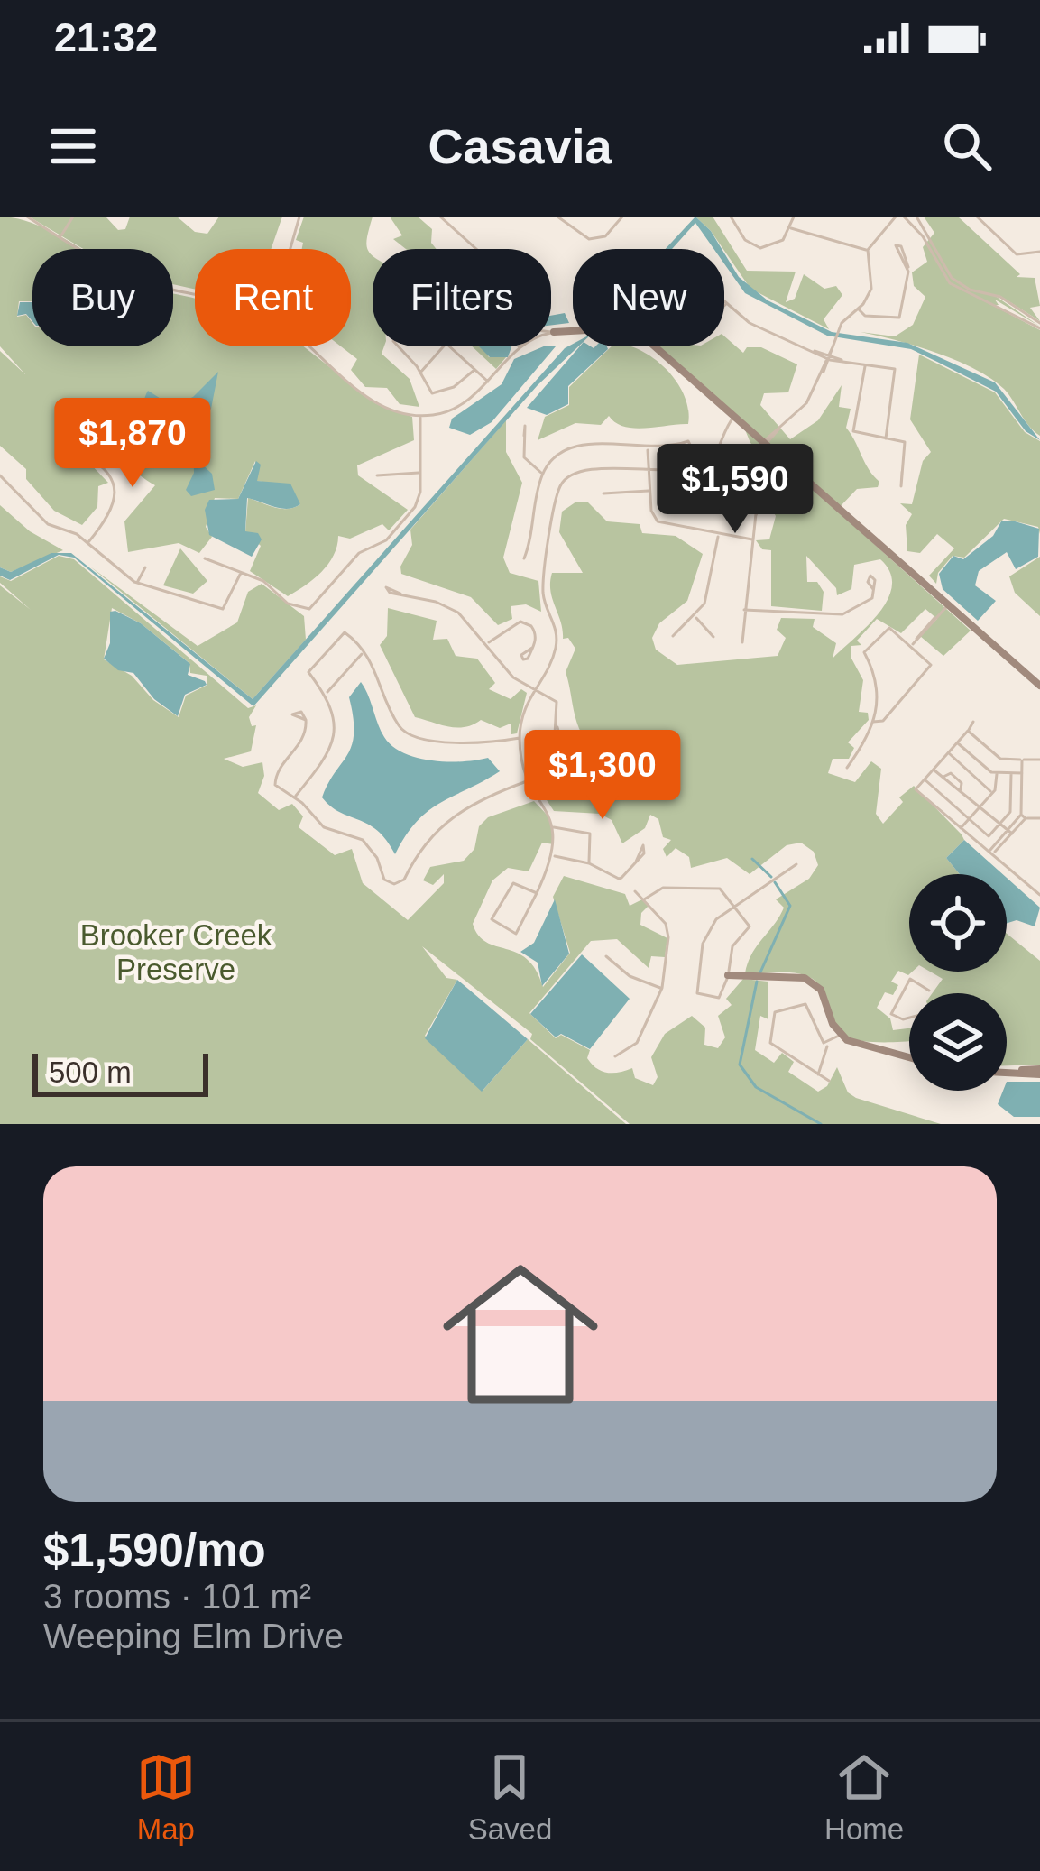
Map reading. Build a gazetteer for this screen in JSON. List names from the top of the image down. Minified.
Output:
{"parks":["Brooker Creek Preserve"],"scale_bar":"500 m","page":{"status":"21:32","header":"Casavia","chip":["Buy","Rent","Filters","New"],"price":["$1,870","$1,590","$1,300"],"scale":"500 m","list":[{"name":"$1,590/mo","note":"3 rooms · 101 m² · Weeping Elm Drive"}],"tabs":["Map","Saved","Home"]}}
